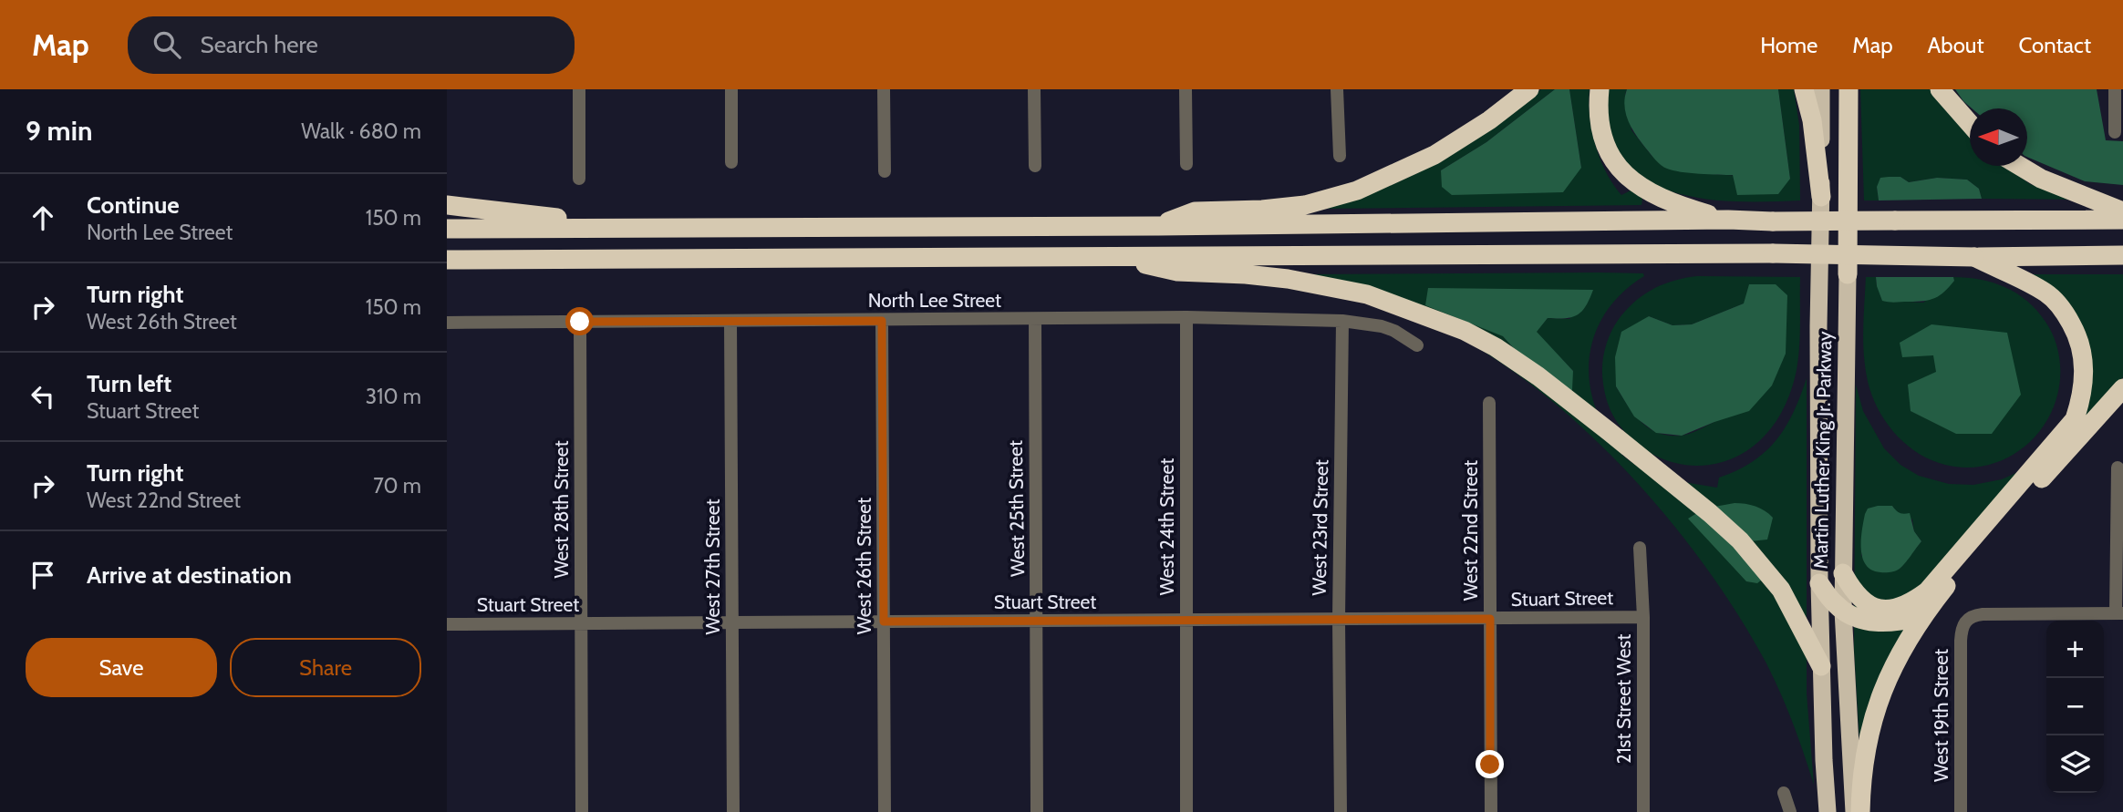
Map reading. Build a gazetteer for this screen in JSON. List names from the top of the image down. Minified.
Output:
{"streets":{"highway":["Martin Luther King Jr. Parkway"],"street":["North Lee Street","West 25th Street","West 28th Street","West 24th Street","West 23rd Street","West 22nd Street","West 26th Street","West 27th Street","Stuart Street","21st Street West","West 19th Street"]},"crossings":[["North Lee Street","West 25th Street"],["North Lee Street","West 28th Street"],["North Lee Street","West 24th Street"],["North Lee Street","West 23rd Street"],["North Lee Street","West 26th Street"],["North Lee Street","West 27th Street"],["West 25th Street","Stuart Street"],["West 28th Street","Stuart Street"],["West 24th Street","Stuart Street"],["West 23rd Street","Stuart Street"],["West 22nd Street","Stuart Street"],["West 26th Street","Stuart Street"],["West 27th Street","Stuart Street"],["Stuart Street","21st Street West"]],"north":"left","page":{"header":"Map","search":"Search here","nav":["Home","Map","About","Contact"],"heading":["9 min","Walk · 680 m"],"list":[["Continue","North Lee Street","150 m"],["Turn right","West 26th Street","150 m"],["Turn left","Stuart Street","310 m"],["Turn right","West 22nd Street","70 m"],"Arrive at destination"],"buttons":["Save","Share"],"map_buttons":["+","−"]}}
